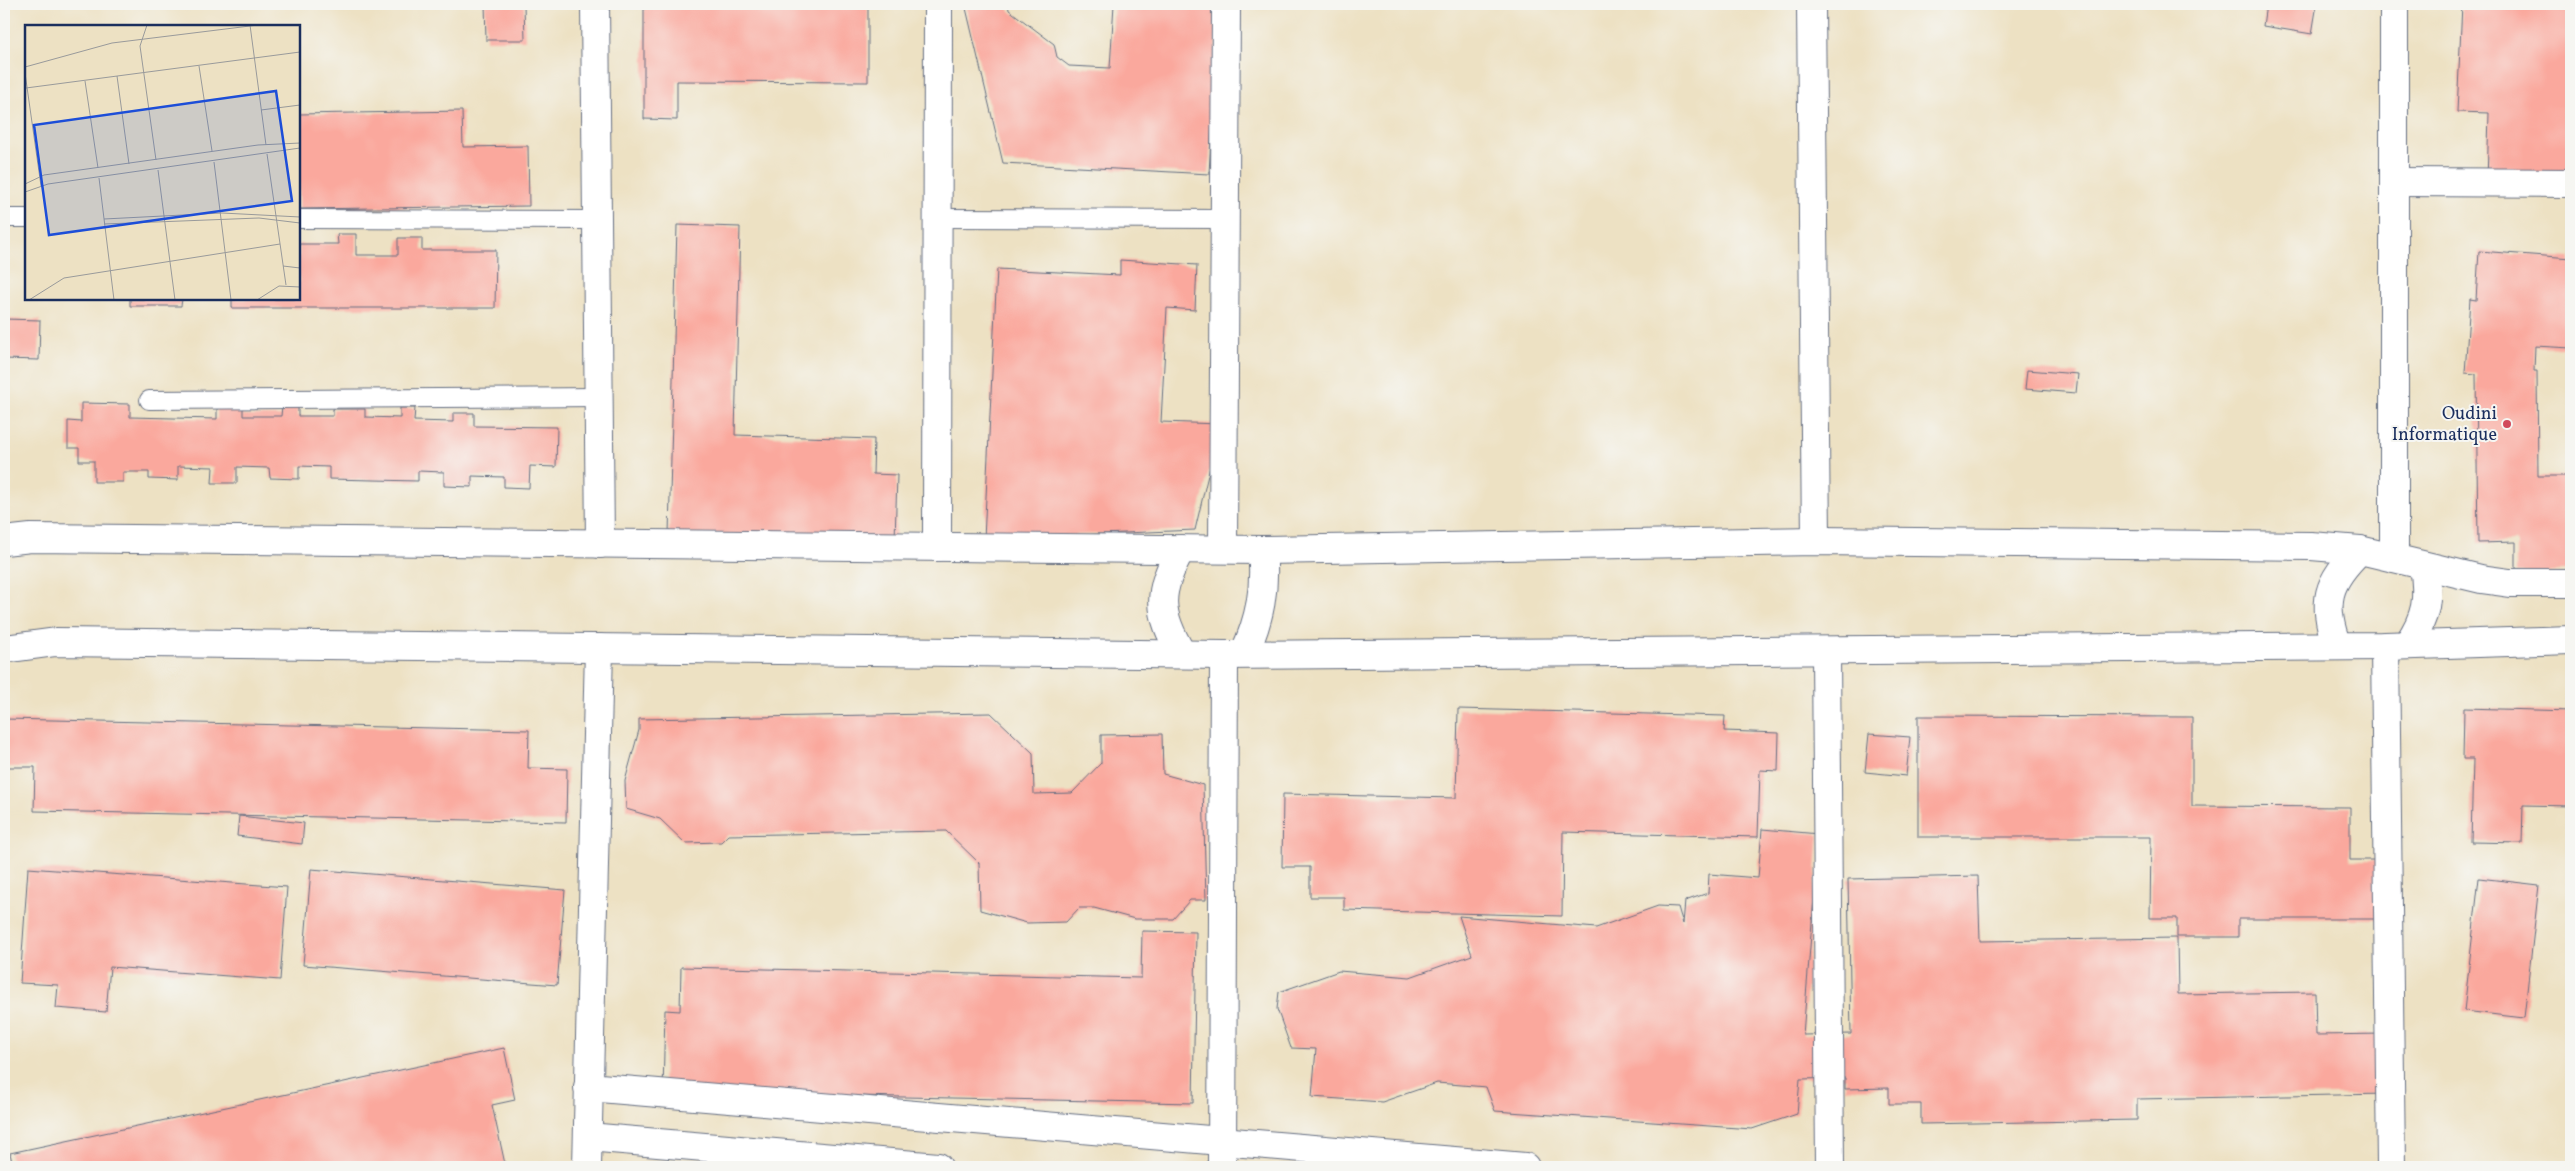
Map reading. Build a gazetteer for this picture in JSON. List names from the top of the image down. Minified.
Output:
{"places":["Oudini Informatique"]}
